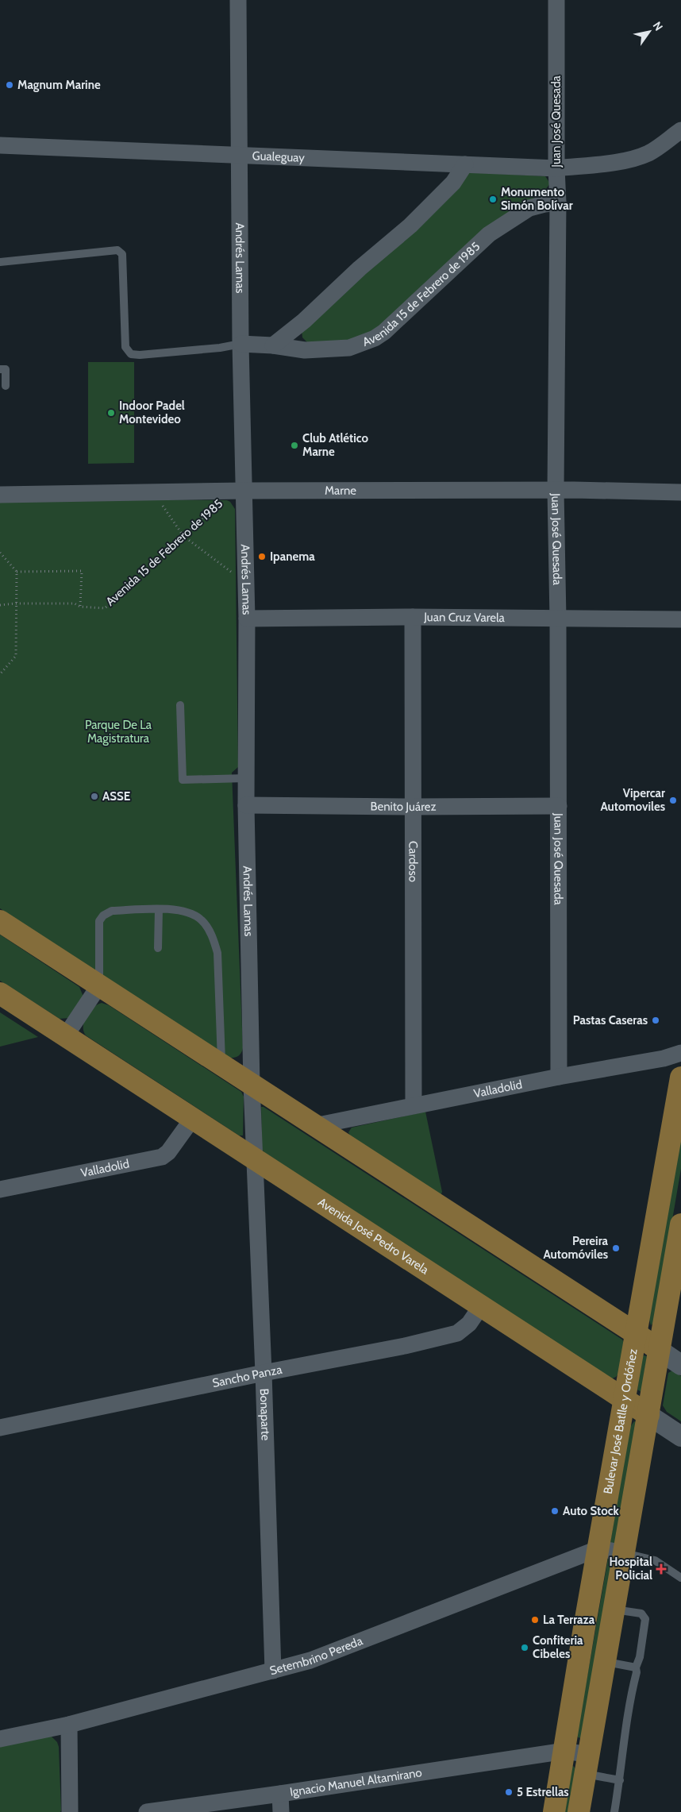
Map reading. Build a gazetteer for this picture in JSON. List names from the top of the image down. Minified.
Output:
{"streets":{"main road":["Avenida José Pedro Varela","Bulevar José Batlle y Ordóñez"],"street":["Juan José Quesada","Gualeguay","Andrés Lamas","Avenida 15 de Febrero de 1985","Marne","Juan Cruz Varela","Benito Juárez","Cardoso","Valladolid","Sancho Panza","Bonaparte","Setembrino Pereda","Ignacio Manuel Altamirano"]},"crossings":[["Juan José Quesada","Gualeguay"],["Juan José Quesada","Avenida 15 de Febrero de 1985"],["Juan José Quesada","Marne"],["Juan José Quesada","Juan Cruz Varela"],["Juan José Quesada","Benito Juárez"],["Juan José Quesada","Valladolid"],["Gualeguay","Andrés Lamas"],["Andrés Lamas","Avenida 15 de Febrero de 1985"],["Andrés Lamas","Marne"],["Andrés Lamas","Juan Cruz Varela"],["Andrés Lamas","Benito Juárez"],["Andrés Lamas","Avenida José Pedro Varela"],["Andrés Lamas","Bonaparte"],["Avenida 15 de Febrero de 1985","Marne"],["Juan Cruz Varela","Cardoso"],["Benito Juárez","Cardoso"],["Cardoso","Valladolid"],["Valladolid","Avenida José Pedro Varela"],["Avenida José Pedro Varela","Sancho Panza"],["Avenida José Pedro Varela","Bonaparte"],["Avenida José Pedro Varela","Bulevar José Batlle y Ordóñez"],["Sancho Panza","Bonaparte"],["Bonaparte","Setembrino Pereda"],["Bulevar José Batlle y Ordóñez","Setembrino Pereda"],["Bulevar José Batlle y Ordóñez","Ignacio Manuel Altamirano"]],"parks":["Parque De La Magistratura"],"places":{"other":["Magnum Marine","Monumento Simón Bolívar","Indoor Padel Montevideo","Club Atlético Marne","Ipanema","ASSE","Vipercar Automoviles","Pastas Caseras","Pereira Automóviles","Auto Stock","La Terraza","Confiteria Cibeles","5 Estrellas"],"health":["Hospital Policial"]},"north":"top right"}
